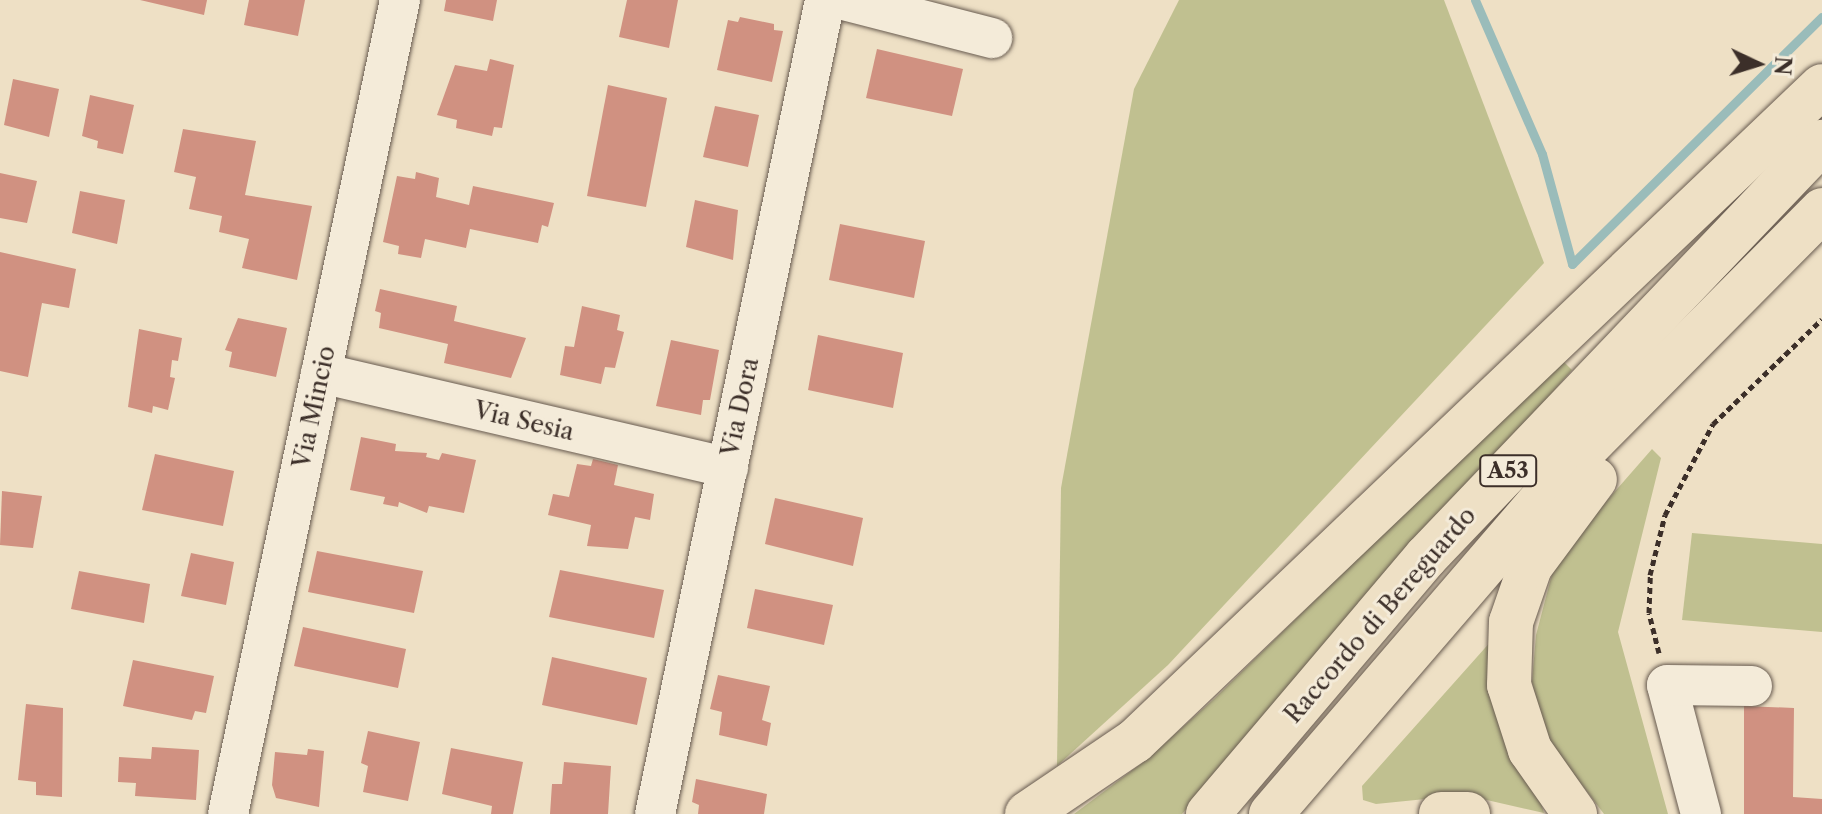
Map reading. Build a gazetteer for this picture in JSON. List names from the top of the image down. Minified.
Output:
{"streets":{"highway":["A53","Raccordo di Bereguardo"],"street":["Via Mincio","Via Dora","Via Sesia"]},"crossings":[["Via Mincio","Via Sesia"],["Via Dora","Via Sesia"]],"north":"right"}
